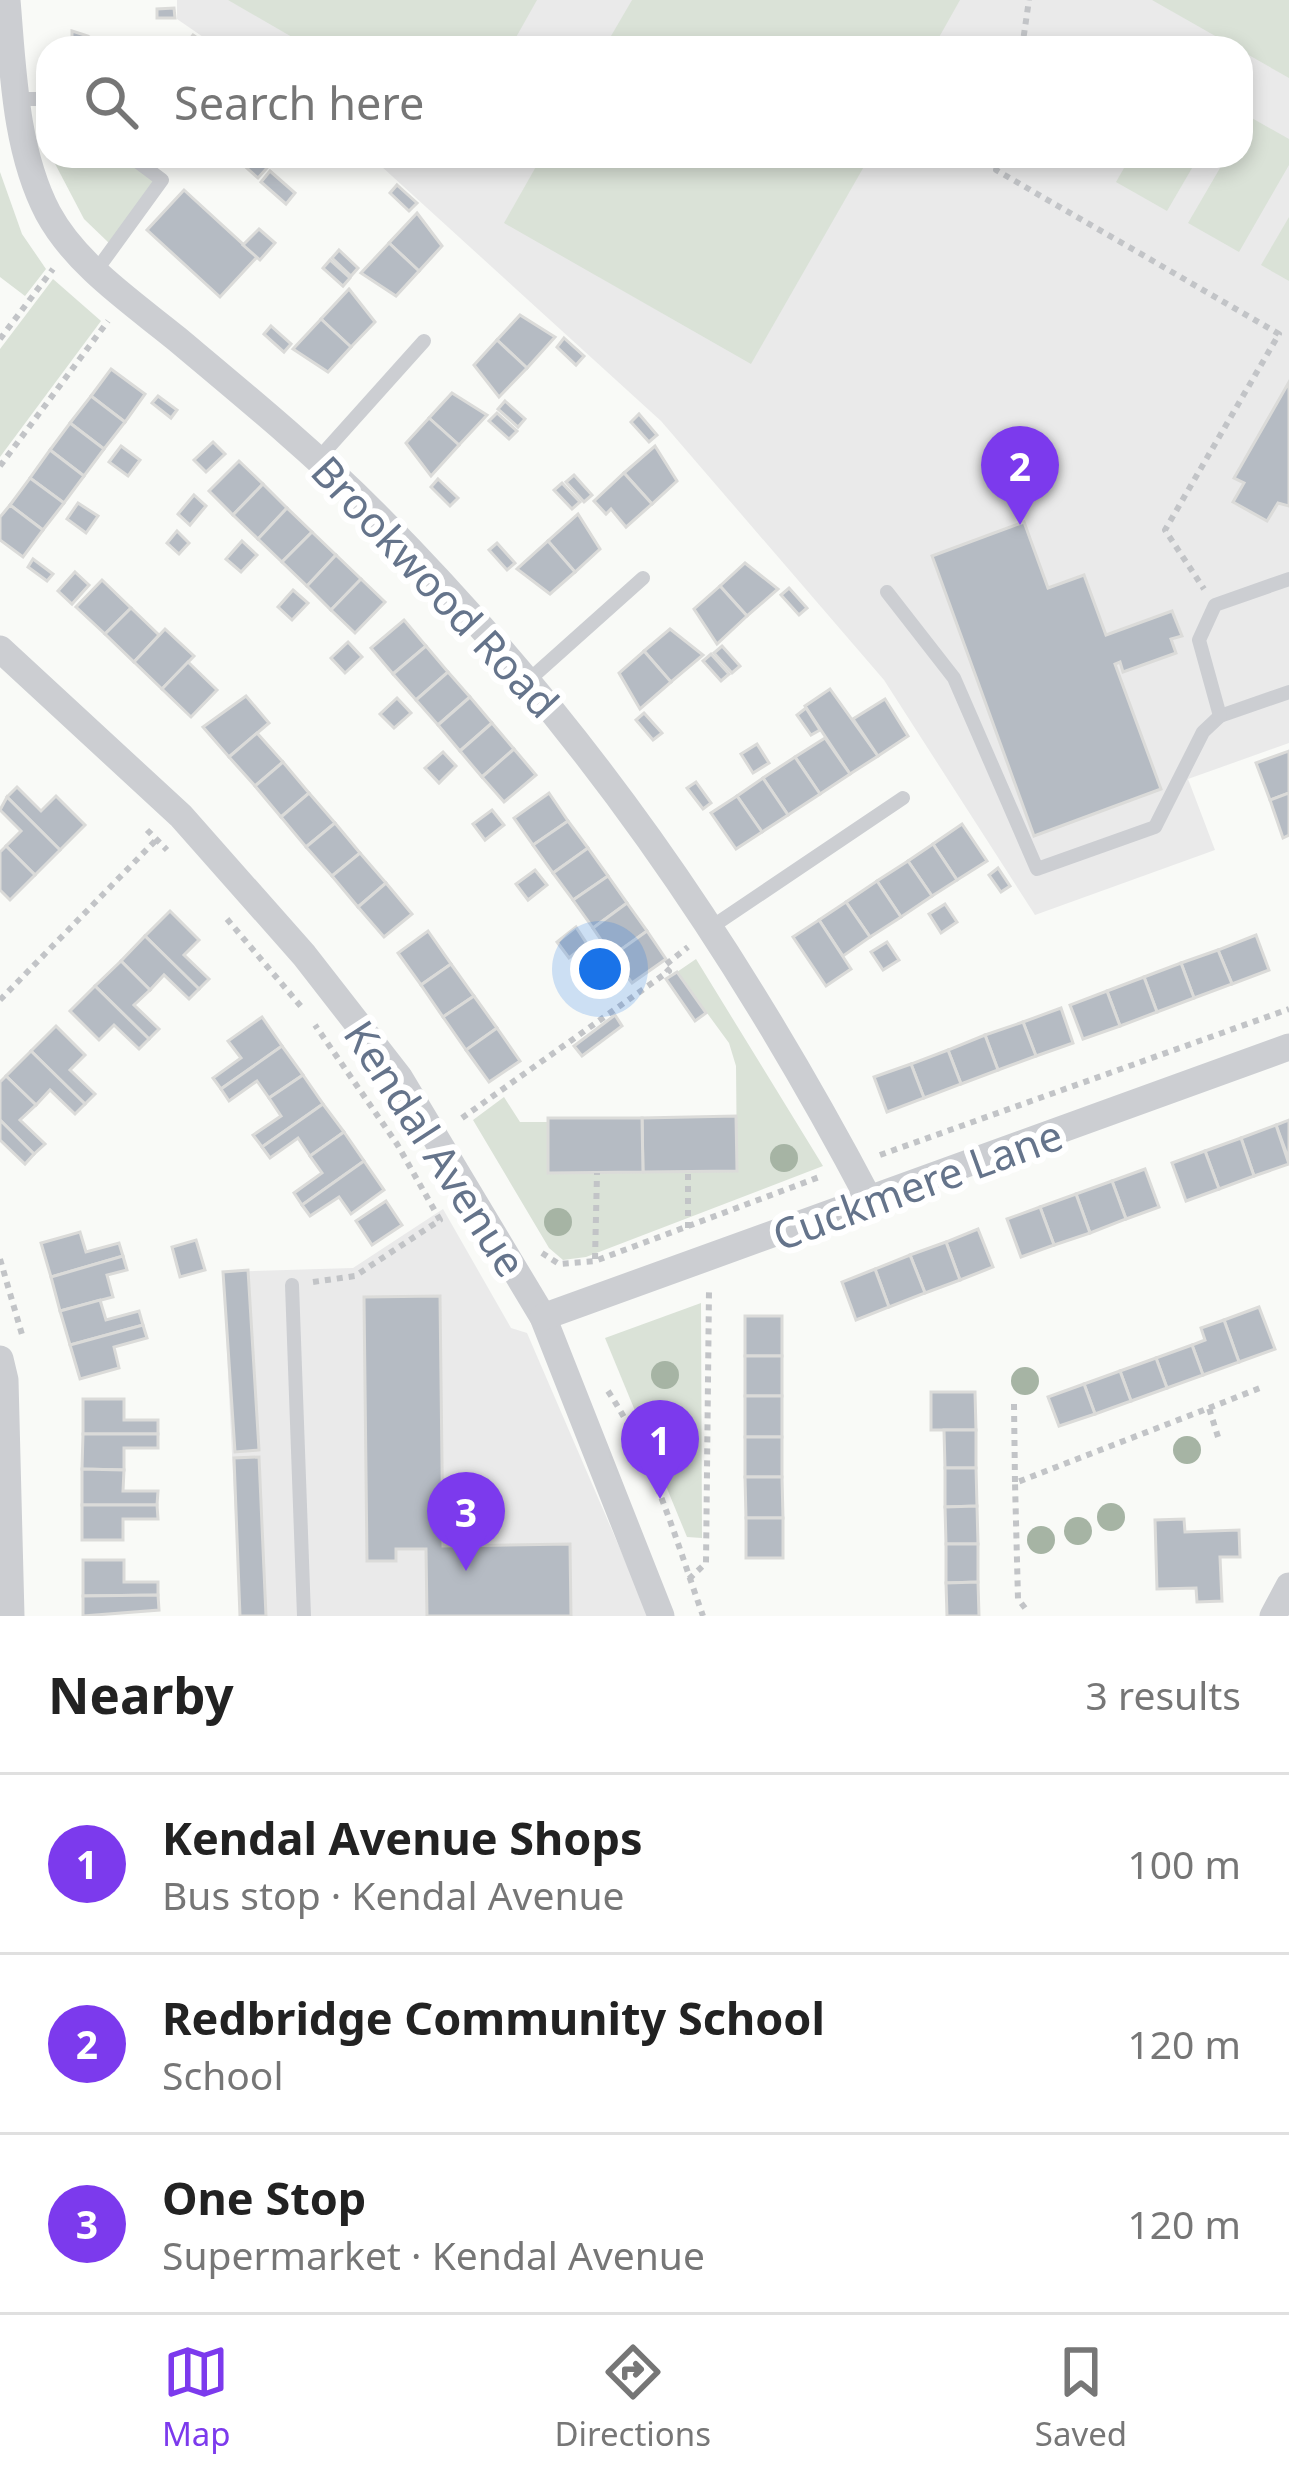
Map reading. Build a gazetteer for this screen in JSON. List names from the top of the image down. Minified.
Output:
{"streets":{"street":["Brookwood Road","Kendal Avenue","Cuckmere Lane"]},"crossings":[["Brookwood Road","Cuckmere Lane"],["Kendal Avenue","Cuckmere Lane"]],"page":{"search":"Search here","pins":["2","1","3"],"heading":["Nearby","3 results"],"list":[{"mark":"1","name":"Kendal Avenue Shops","note":"Bus stop · Kendal Avenue","value":"100 m"},{"mark":"2","name":"Redbridge Community School","note":"School","value":"120 m"},{"mark":"3","name":"One Stop","note":"Supermarket · Kendal Avenue","value":"120 m"}],"nav":["Map","Directions","Saved"]}}
